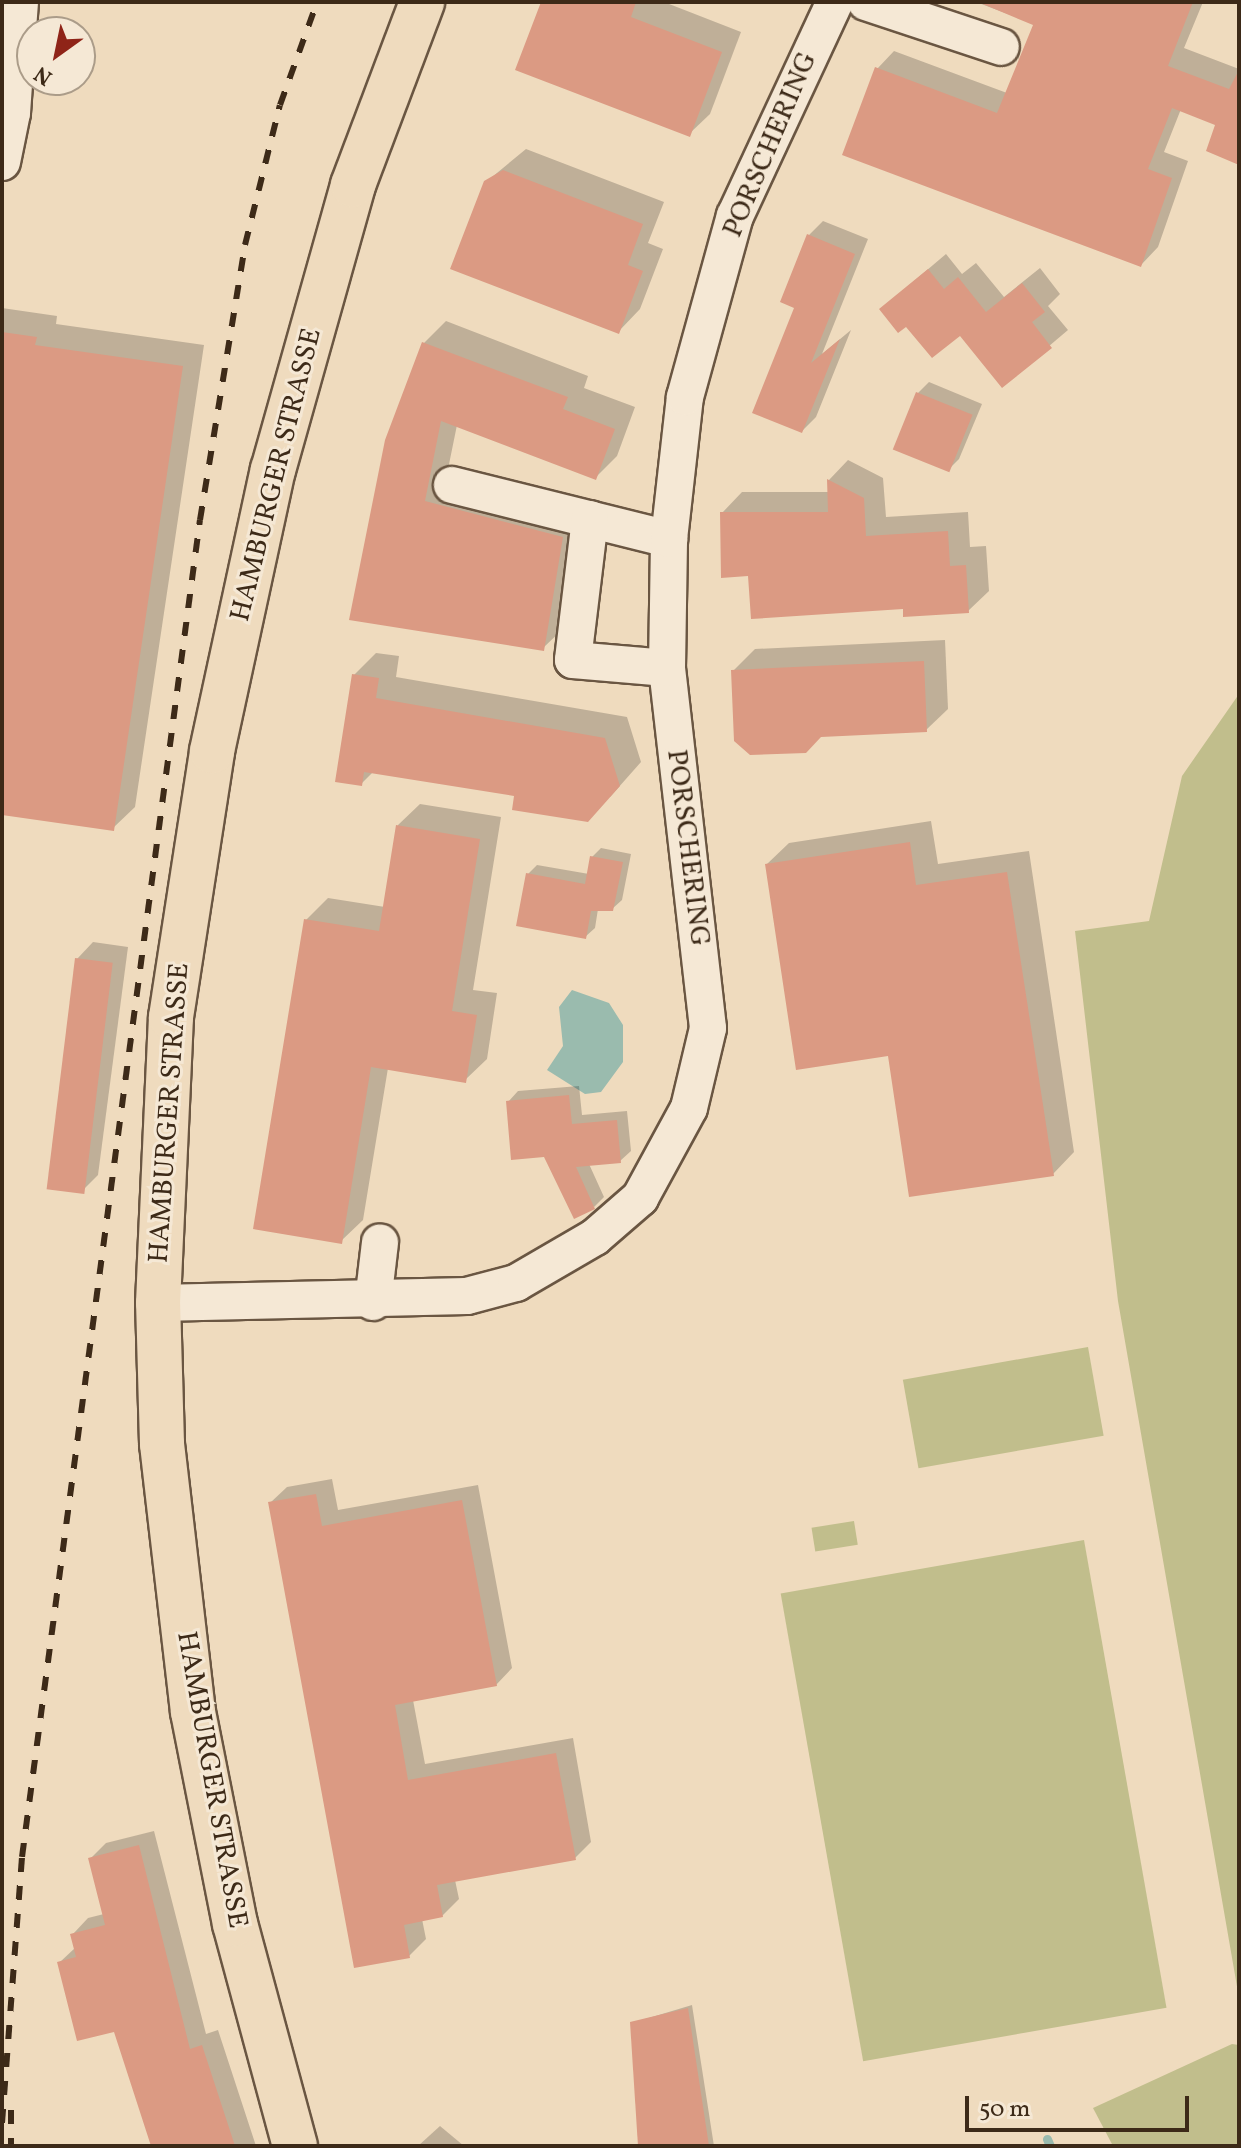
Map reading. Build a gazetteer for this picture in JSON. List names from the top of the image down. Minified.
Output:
{"streets":{"main road":["HAMBURGER STRASSE"],"street":["PORSCHERING"]},"crossings":[["PORSCHERING","HAMBURGER STRASSE"]],"scale_bar":"50 m","north":"bottom left"}
